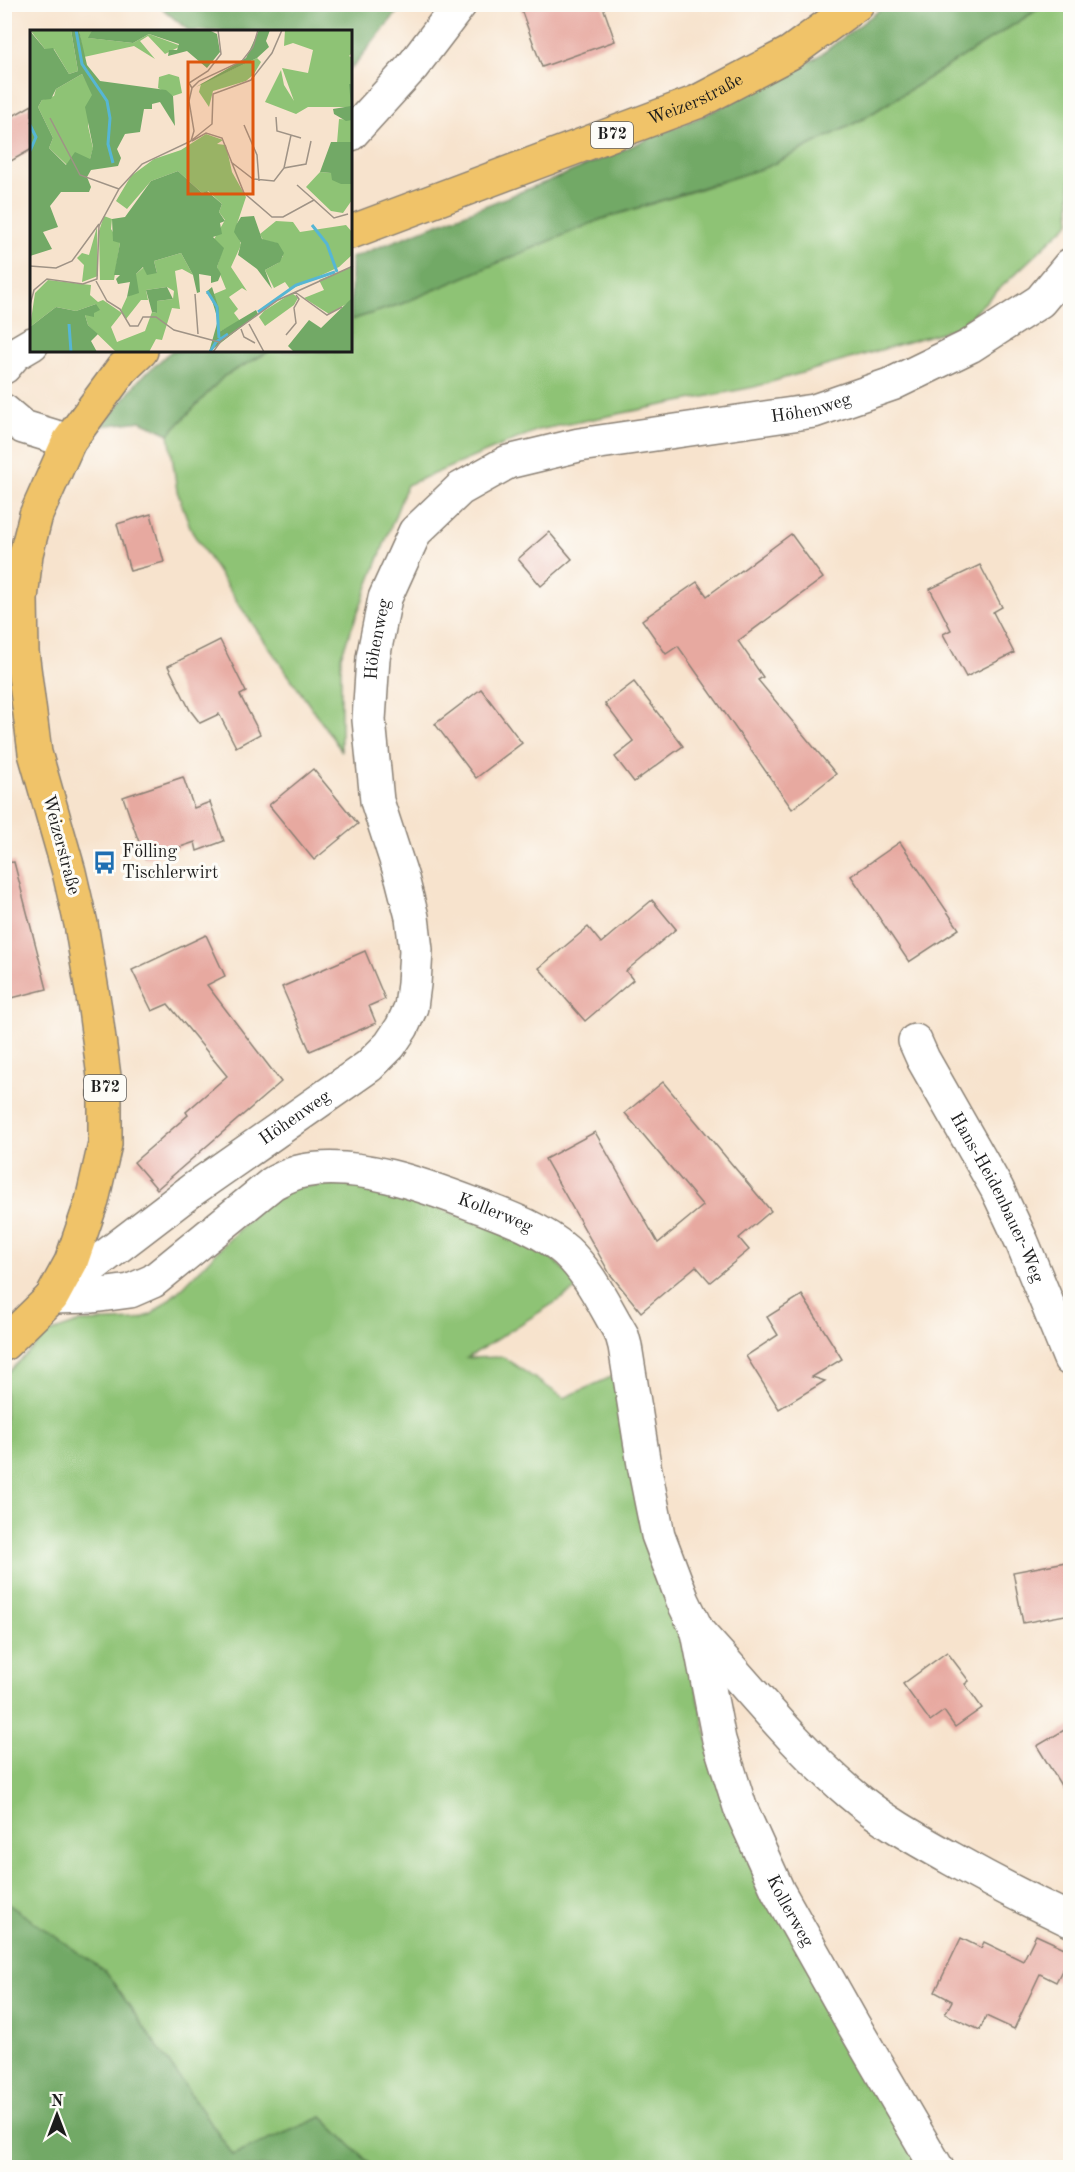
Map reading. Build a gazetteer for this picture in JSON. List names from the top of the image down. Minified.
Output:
{"streets":{"main road":["Weizerstraße","B72"],"street":["Höhenweg","Hans-Heidenbauer-Weg","Kollerweg"]},"crossings":[["Weizerstraße","Höhenweg"],["Weizerstraße","Kollerweg"],["Höhenweg","Kollerweg"]],"places":{"bus stop":["Fölling Tischlerwirt"]},"north":"top"}
